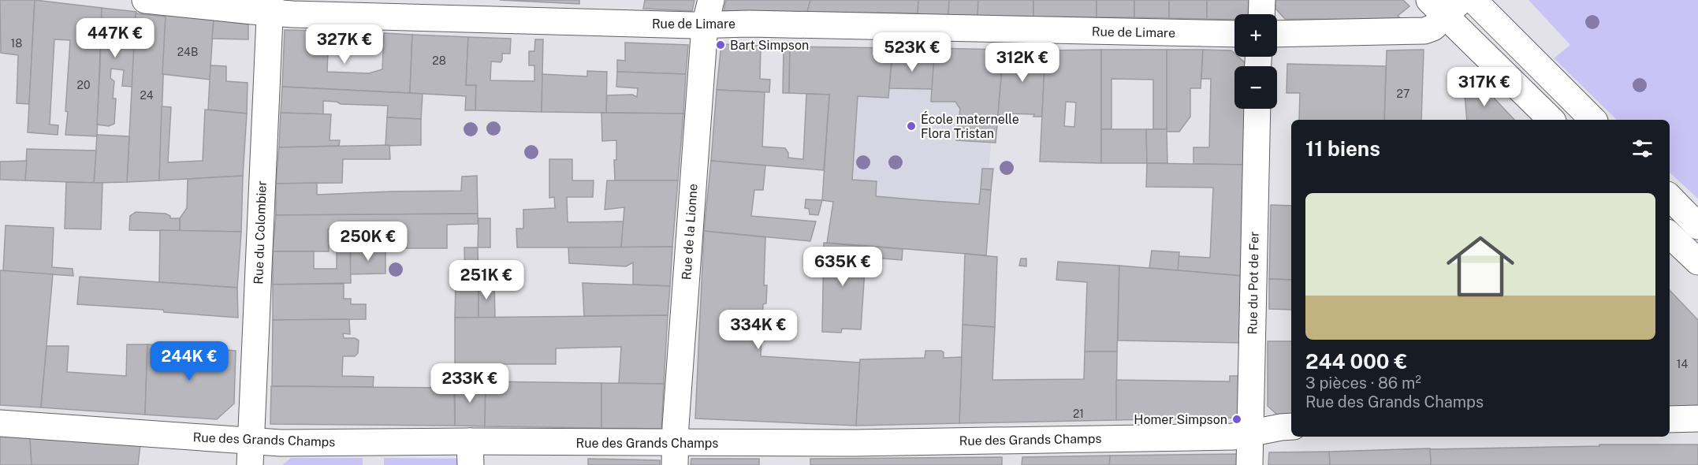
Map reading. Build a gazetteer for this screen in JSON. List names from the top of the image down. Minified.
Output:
{"streets":{"street":["Rue de Limare","Rue de la Lionne","Rue du Colombier","Rue du Pot de Fer","Rue des Grands Champs"]},"crossings":[["Rue de Limare","Rue de la Lionne"],["Rue de Limare","Rue du Colombier"],["Rue de la Lionne","Rue des Grands Champs"],["Rue du Colombier","Rue des Grands Champs"],["Rue du Pot de Fer","Rue des Grands Champs"]],"places":["Bart Simpson","École maternelle Flora Tristan","Homer Simpson"],"house_numbers":["18","24B","28","20","27","24","14","21"],"page":{"map_buttons":["+","−"],"price":["447K €","327K €","523K €","312K €","317K €","250K €","635K €","251K €","334K €","244K €","233K €"],"heading":"11 biens","list":[{"name":"244 000 €","note":"3 pièces · 86 m² · Rue des Grands Champs"}]}}
